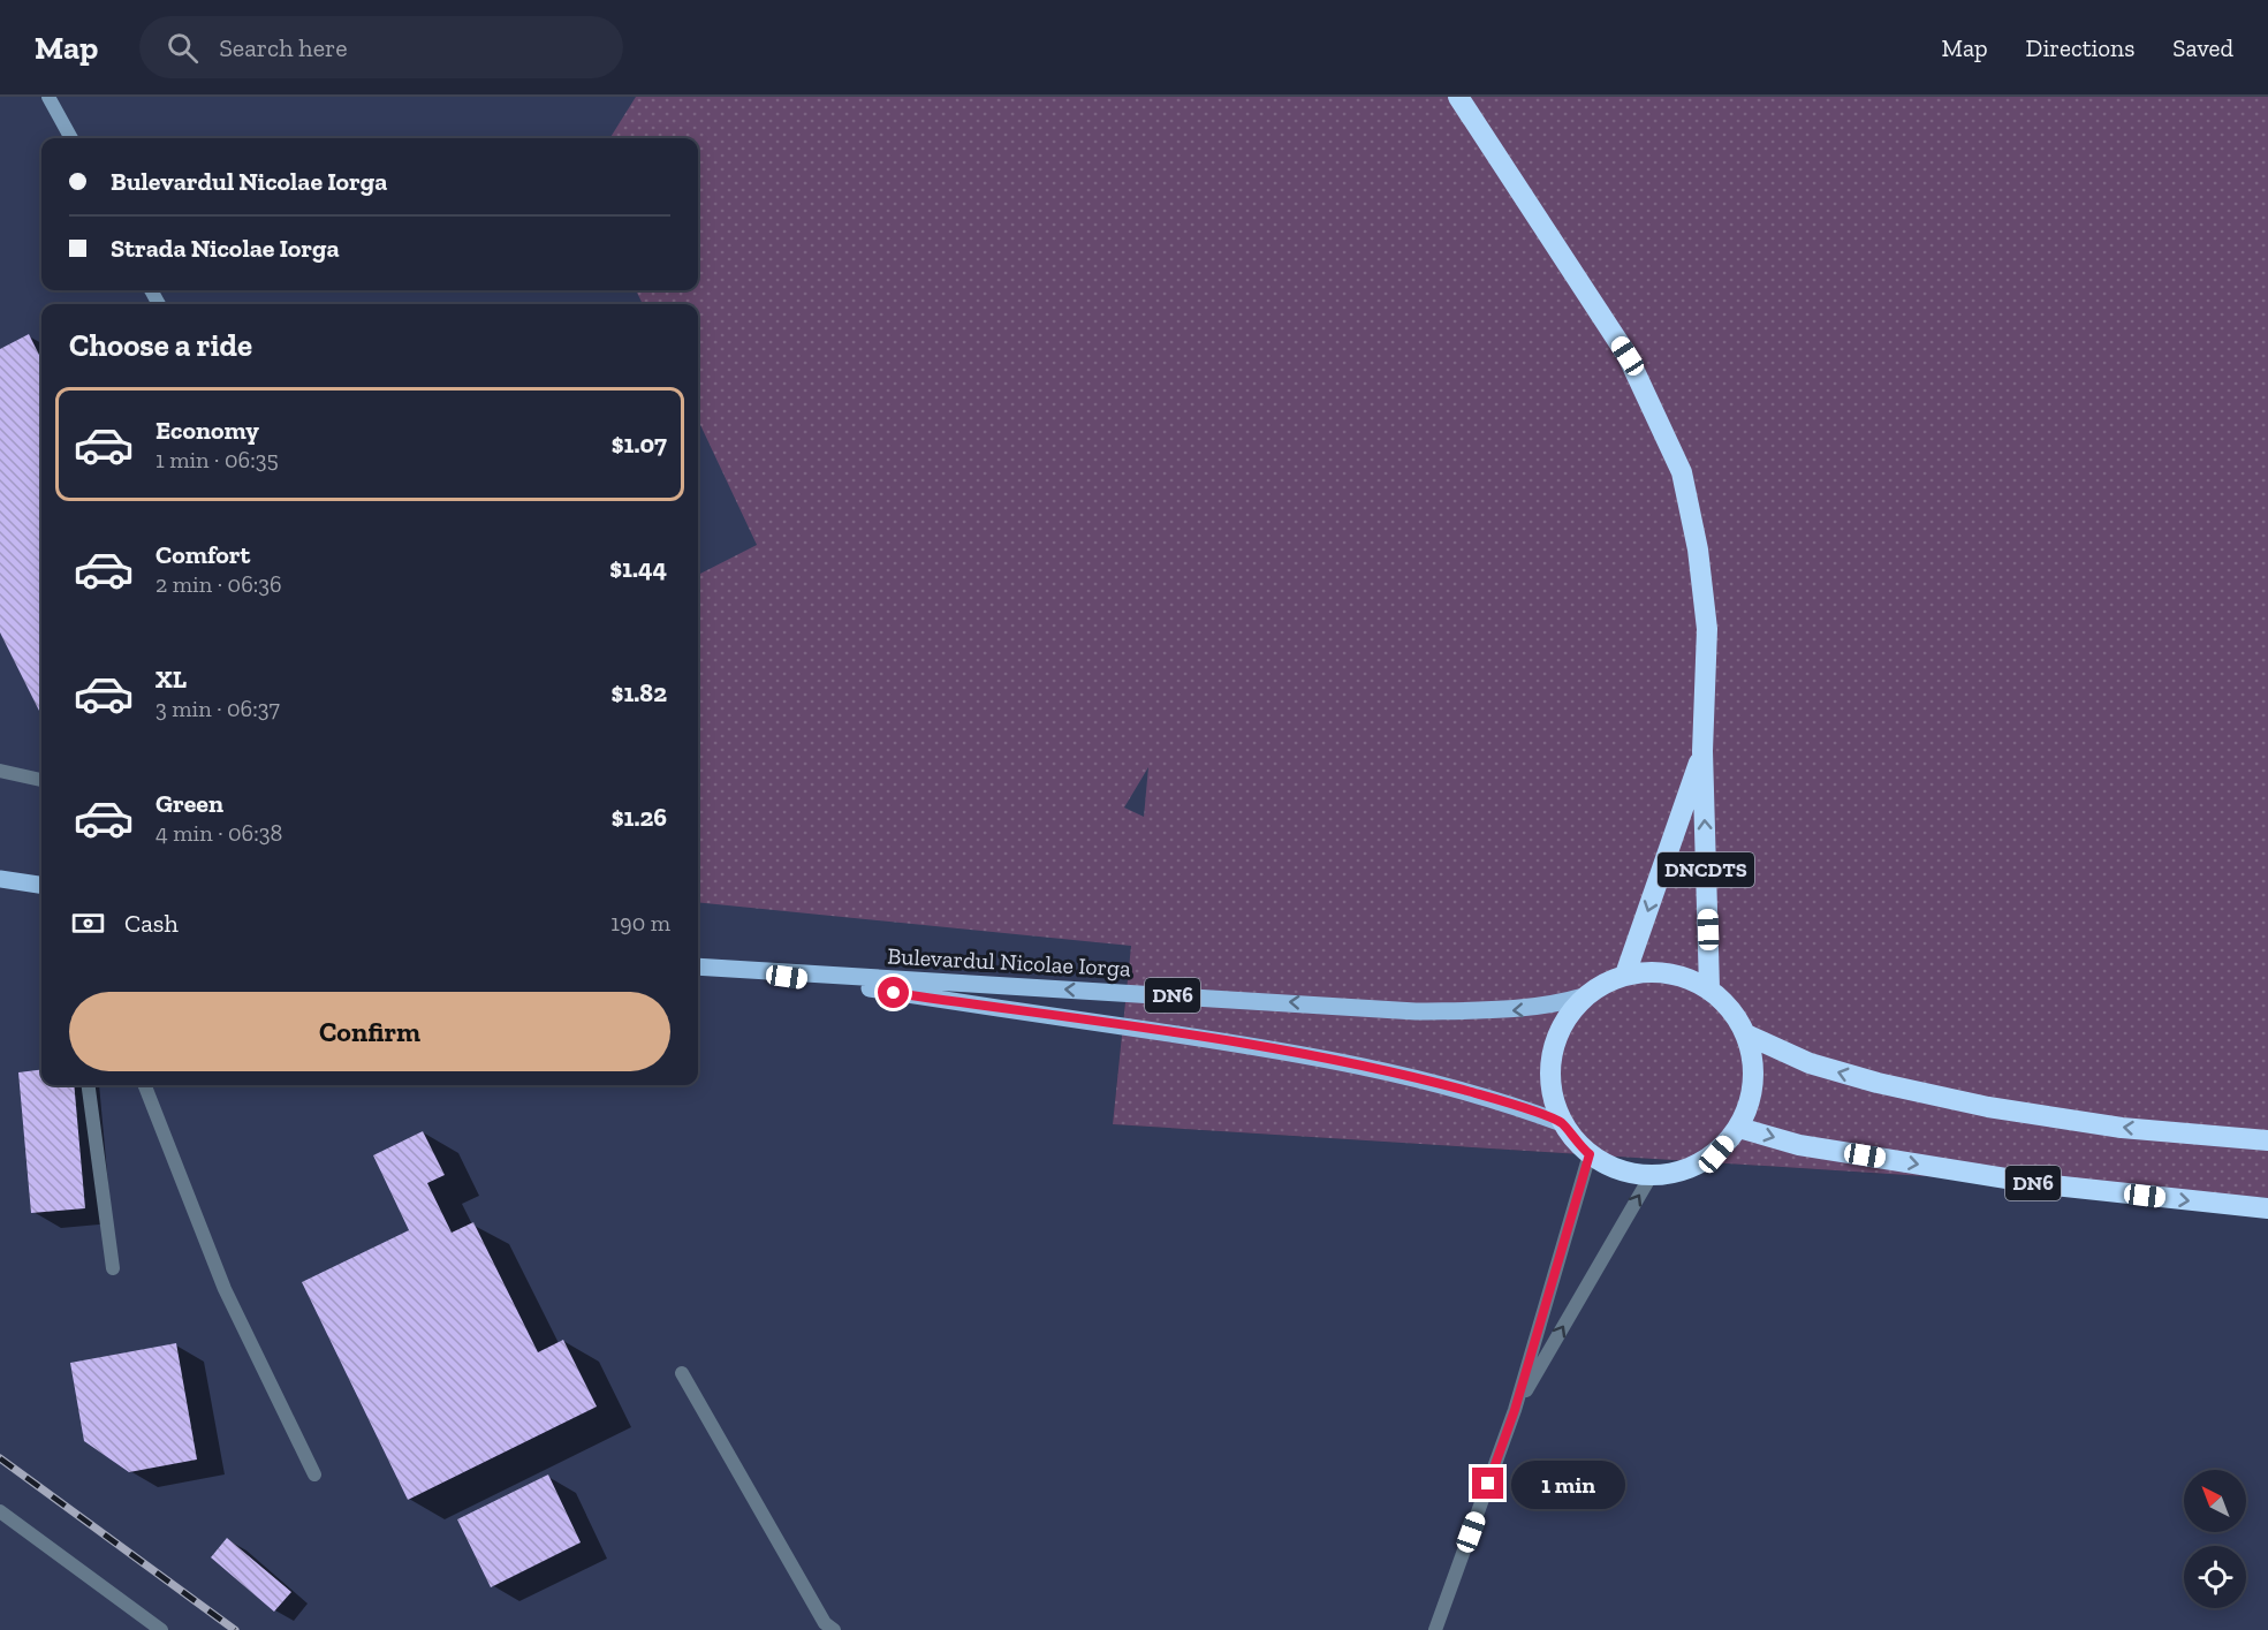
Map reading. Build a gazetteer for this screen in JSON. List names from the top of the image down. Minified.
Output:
{"streets":{"highway":["DNCDTS","DN6"],"main road":["Bulevardul Nicolae Iorga"]},"crossings":[["DNCDTS","Bulevardul Nicolae Iorga"],["DNCDTS","DN6"],["Bulevardul Nicolae Iorga","DN6"]],"north":"top left","page":{"header":"Map","search":"Search here","nav":["Map","Directions","Saved"],"banner":["Bulevardul Nicolae Iorga","Strada Nicolae Iorga"],"heading":"Choose a ride","list":[{"name":"Economy","note":"1 min · 06:35","value":"$1.07"},{"name":"Comfort","note":"2 min · 06:36","value":"$1.44"},{"name":"XL","note":"3 min · 06:37","value":"$1.82"},{"name":"Green","note":"4 min · 06:38","value":"$1.26"}],"pay":["Cash","190 m"],"buttons":"Confirm","bubble":"1 min"}}
